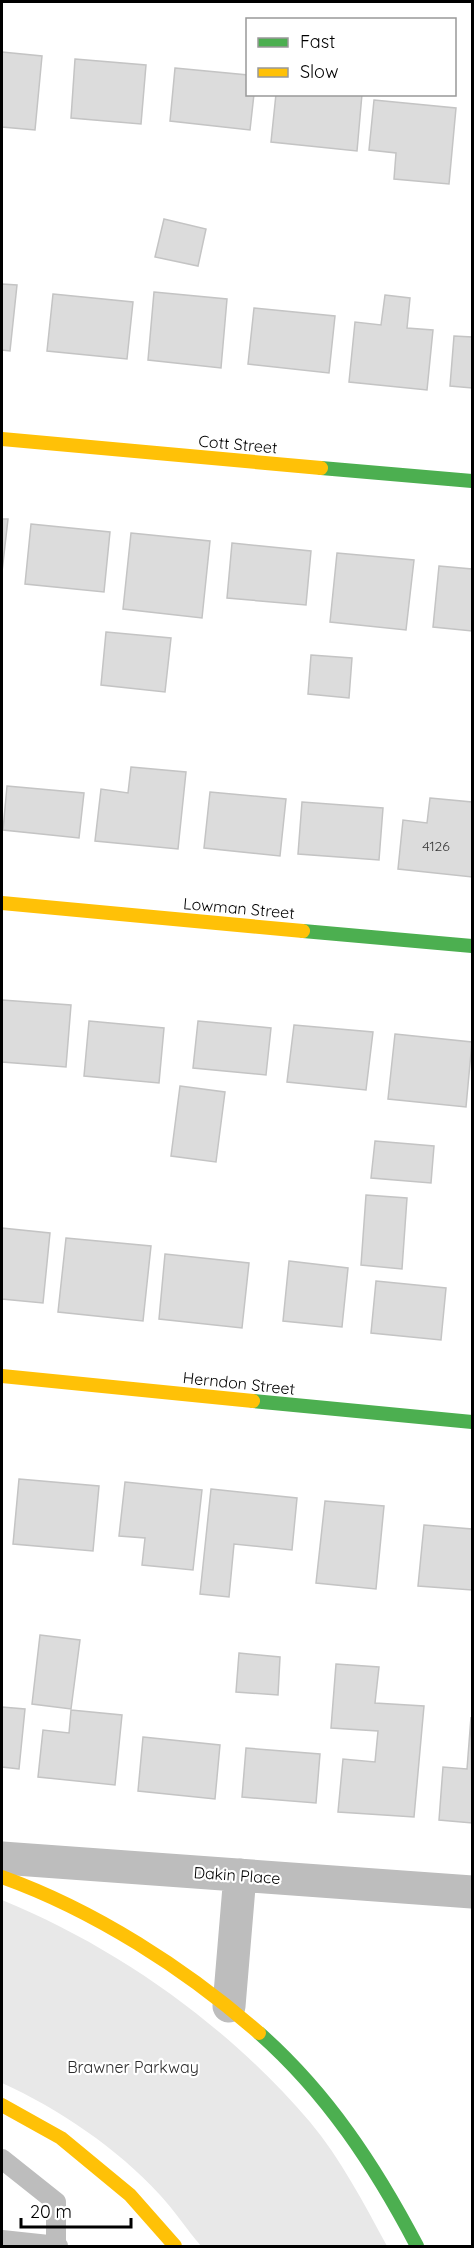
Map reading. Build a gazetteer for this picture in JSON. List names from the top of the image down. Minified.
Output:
{"streets":{"street":["Cott Street","Lowman Street","Herndon Street","Dakin Place"]},"parks":["Brawner Parkway"],"house_numbers":["4126"],"legend":["Fast","Slow"],"scale_bar":"20 m"}
